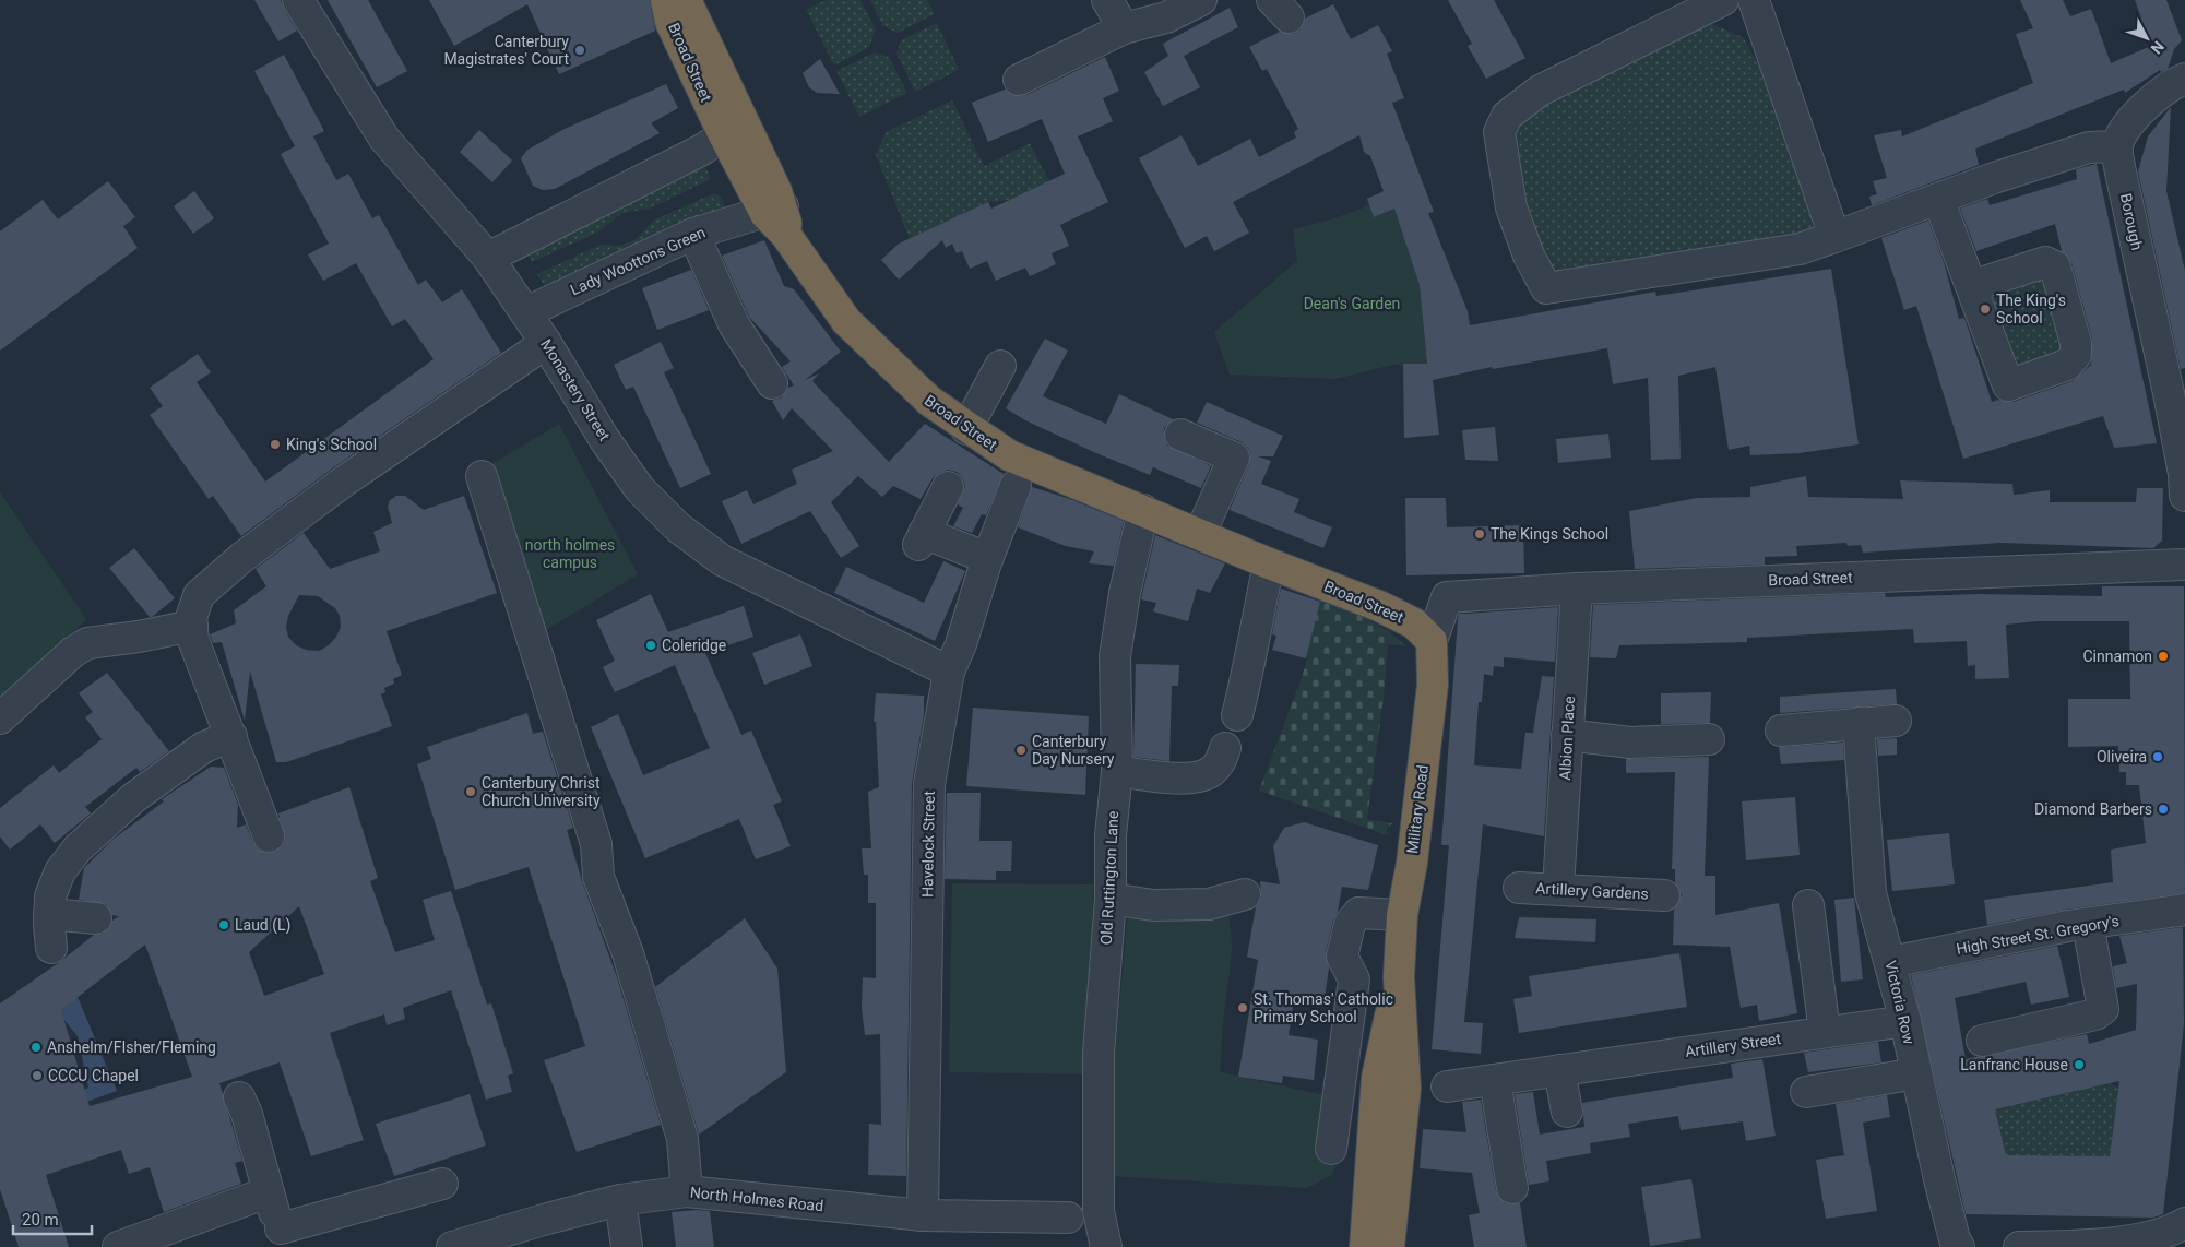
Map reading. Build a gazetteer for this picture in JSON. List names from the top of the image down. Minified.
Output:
{"streets":{"highway":["Broad Street","Military Road"],"street":["Borough","Lady Woottons Green","Monastery Street","Albion Place","Havelock Street","Old Ruttington Lane","Artillery Gardens","High Street St. Gregory's","Victoria Row","Artillery Street","North Holmes Road"]},"crossings":[["Broad Street","Lady Woottons Green"],["Broad Street","Albion Place"],["Broad Street","Military Road"],["Broad Street","Old Ruttington Lane"],["Lady Woottons Green","Monastery Street"],["Monastery Street","Havelock Street"],["Albion Place","Artillery Gardens"],["Havelock Street","North Holmes Road"],["High Street St. Gregory's","Victoria Row"],["Victoria Row","Artillery Street"]],"parks":["Dean's Garden","north holmes campus"],"places":["Canterbury Magistrates' Court","The King's School","King's School","The Kings School","Coleridge","Cinnamon","Canterbury Day Nursery","Oliveira","Canterbury Christ Church University","Diamond Barbers","Laud (L)","St. Thomas' Catholic Primary School","Anshelm/FIsher/Fleming","Lanfranc House","CCCU Chapel"],"scale_bar":"20 m","north":"bottom right"}
